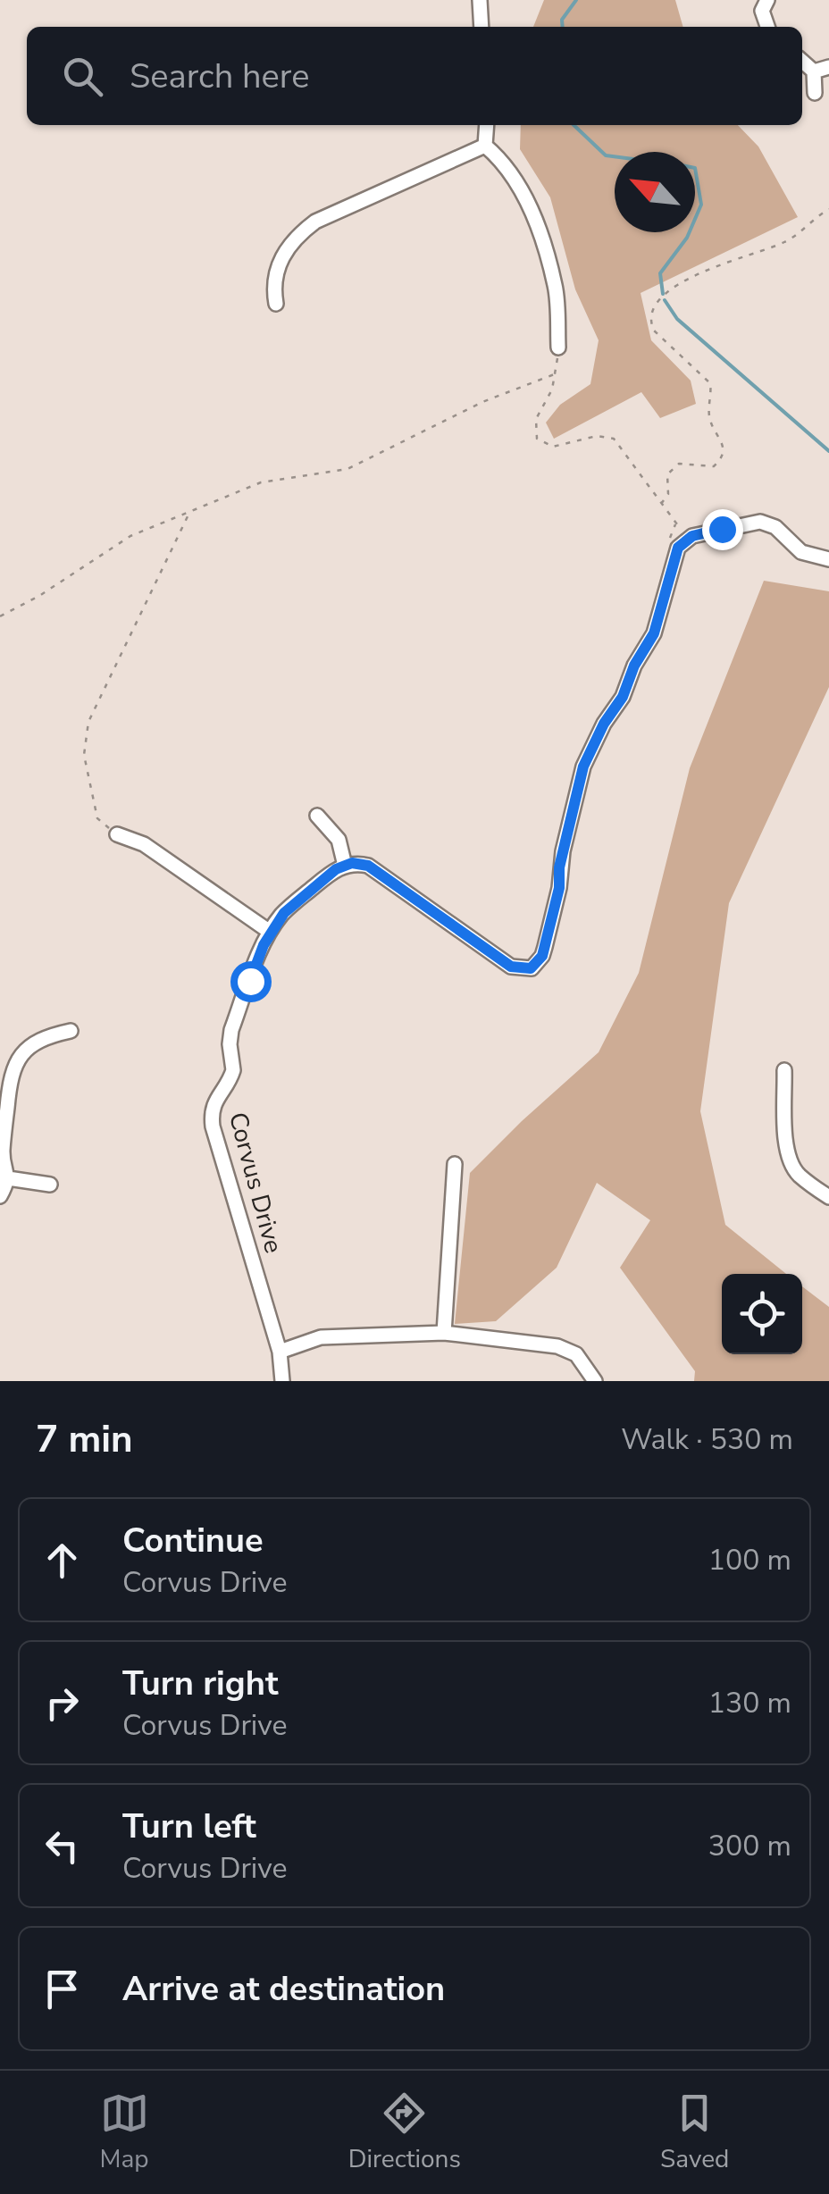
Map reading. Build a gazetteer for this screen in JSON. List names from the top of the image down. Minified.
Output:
{"streets":{"street":["Corvus Drive"]},"north":"top left","page":{"search":"Search here","heading":["7 min","Walk · 530 m"],"list":[["Continue","Corvus Drive","100 m"],["Turn right","Corvus Drive","130 m"],["Turn left","Corvus Drive","300 m"],"Arrive at destination"],"nav":["Map","Directions","Saved"]}}
